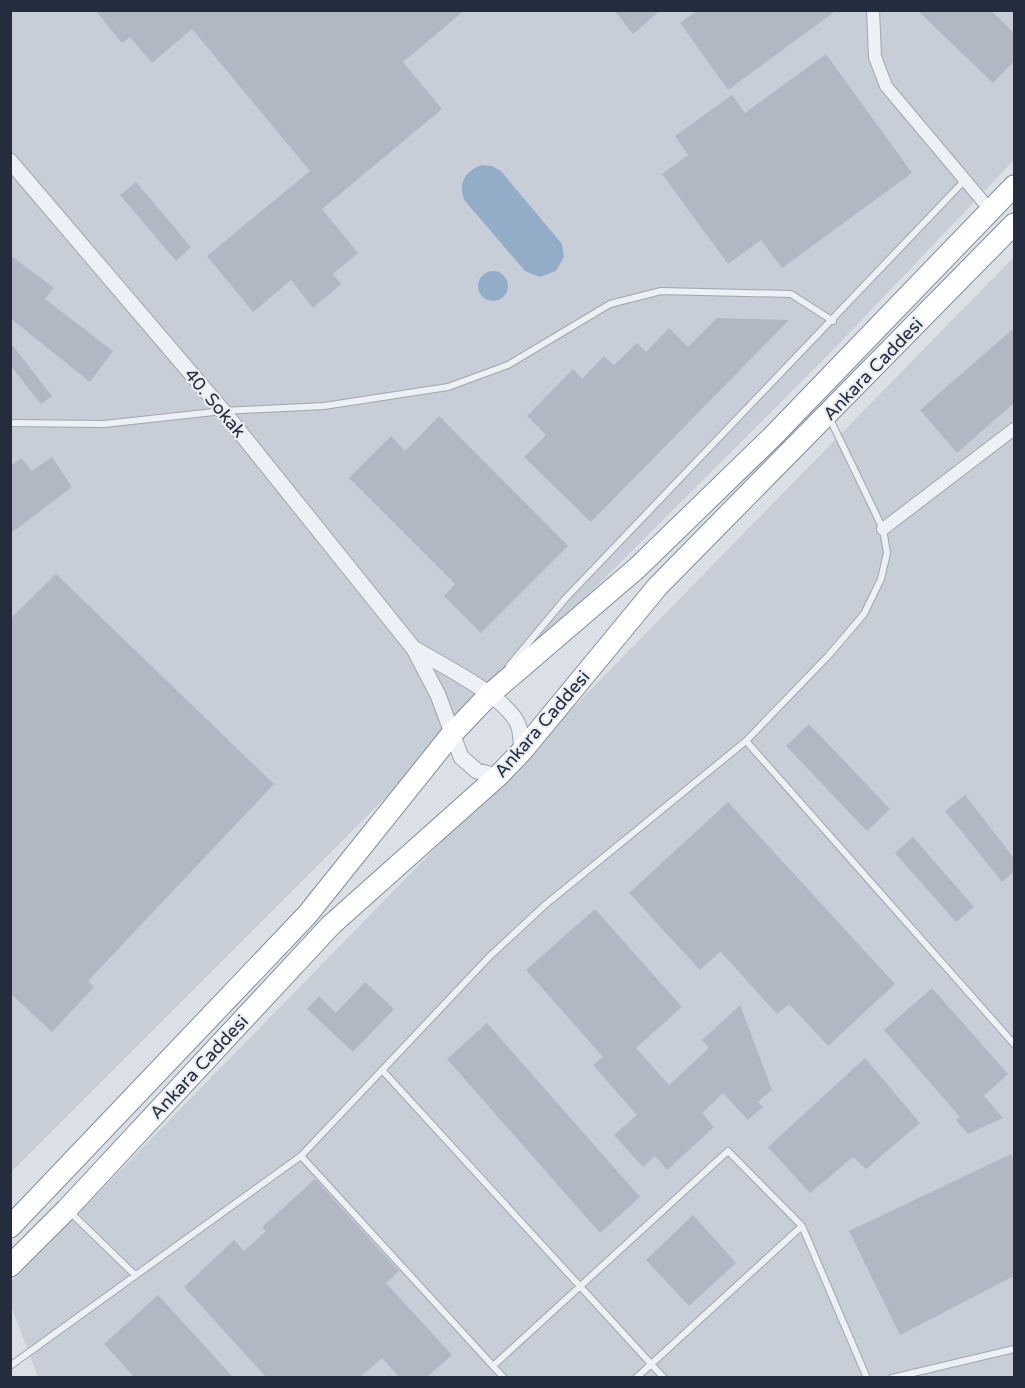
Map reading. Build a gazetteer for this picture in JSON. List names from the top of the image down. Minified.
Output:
{"streets":{"highway":["Ankara Caddesi"],"street":["40. Sokak"]}}
